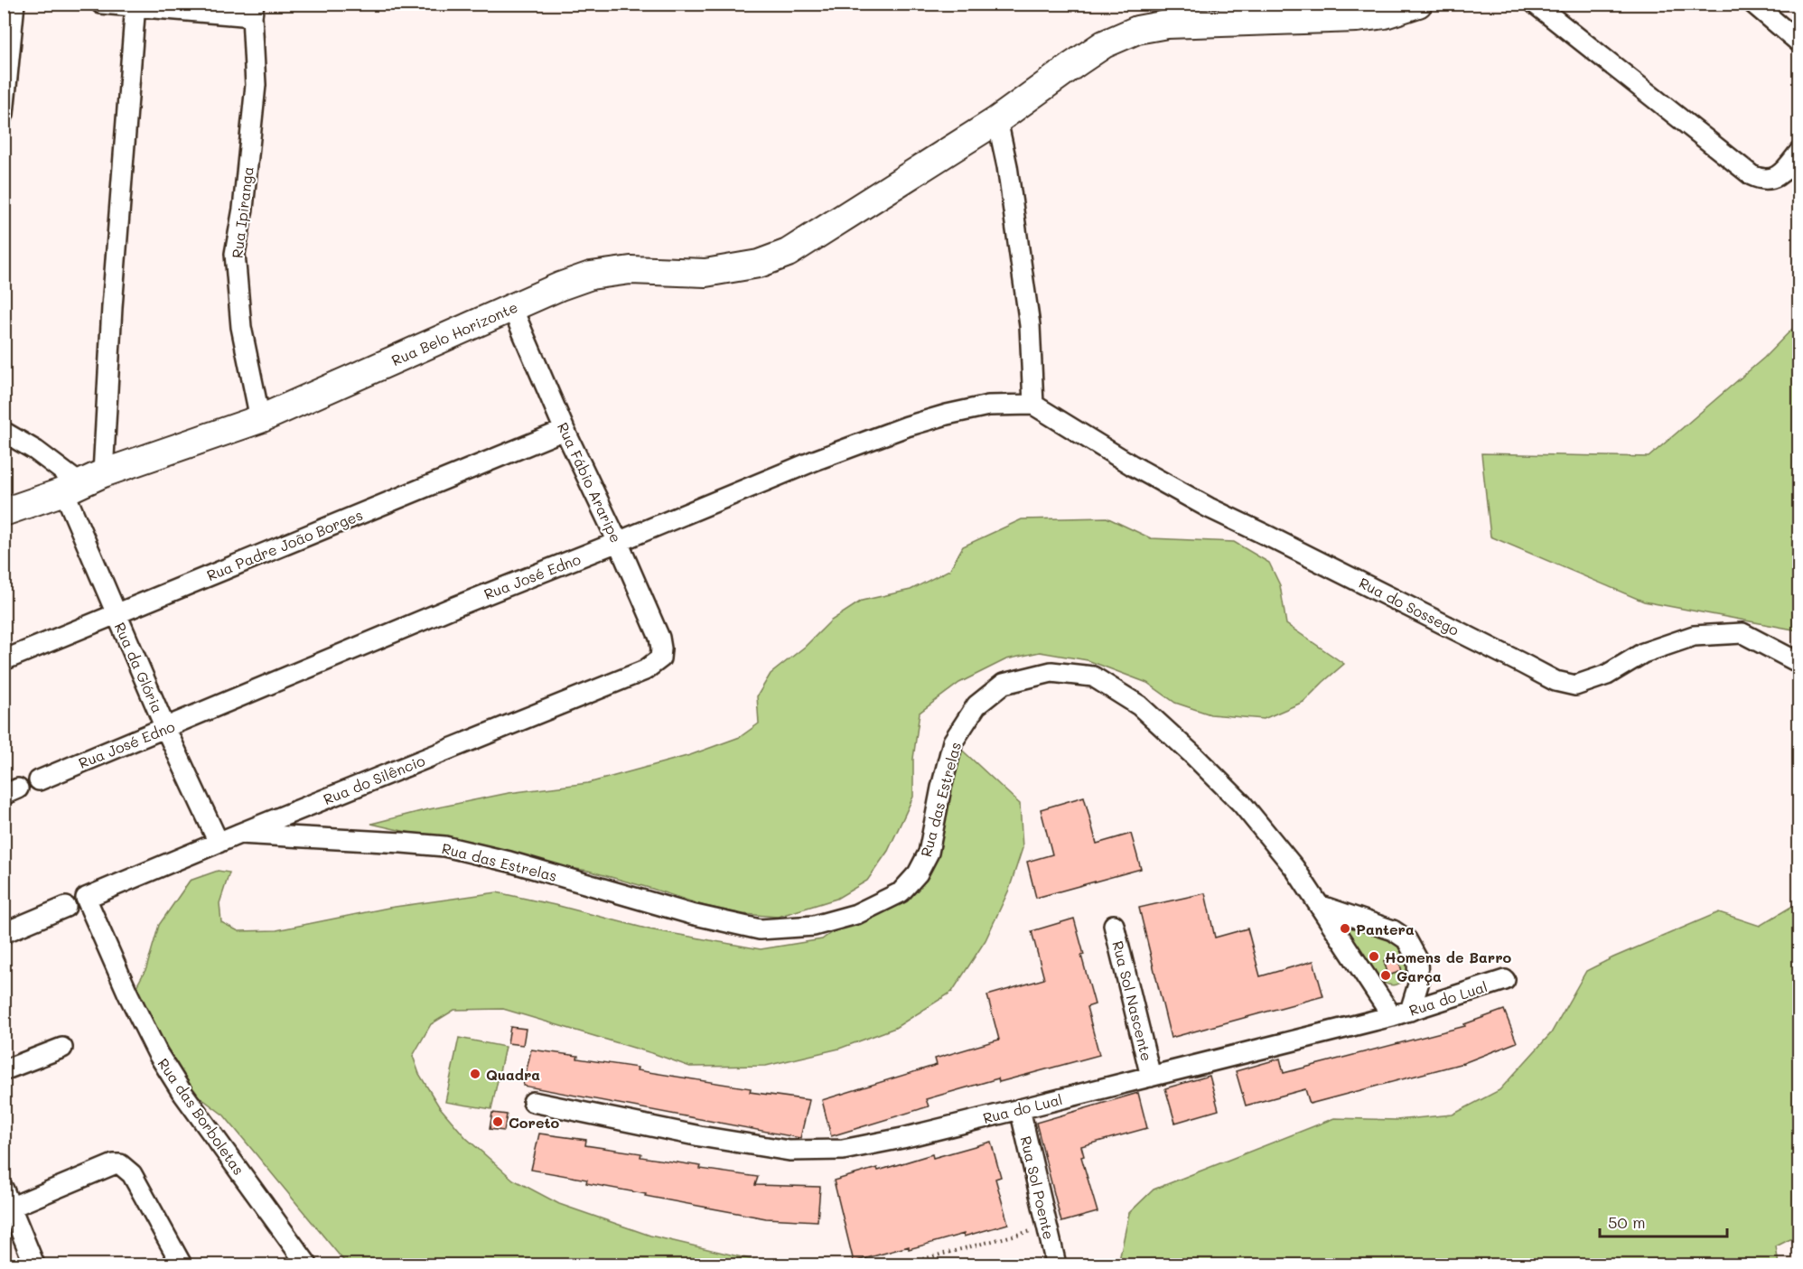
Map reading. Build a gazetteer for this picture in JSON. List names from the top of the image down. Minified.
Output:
{"streets":{"street":["Rua Ipiranga","Rua Belo Horizonte","Rua Fábio Araripe","Rua Padre João Borges","Rua José Edno","Rua do Sossego","Rua da Glória","Rua do Silêncio","Rua das Estrelas","Rua do Lual","Rua Sol Nascente","Rua das Borboletas","Rua Sol Poente"]},"crossings":[["Rua Ipiranga","Rua Belo Horizonte"],["Rua Belo Horizonte","Rua Fábio Araripe"],["Rua Belo Horizonte","Rua da Glória"],["Rua Fábio Araripe","Rua Padre João Borges"],["Rua Fábio Araripe","Rua José Edno"],["Rua Fábio Araripe","Rua do Silêncio"],["Rua Padre João Borges","Rua da Glória"],["Rua José Edno","Rua do Sossego"],["Rua José Edno","Rua da Glória"],["Rua da Glória","Rua do Silêncio"],["Rua do Silêncio","Rua das Estrelas"],["Rua do Silêncio","Rua das Borboletas"],["Rua das Estrelas","Rua do Lual"],["Rua do Lual","Rua Sol Nascente"],["Rua do Lual","Rua Sol Poente"]],"places":["Pantera","Homens de Barro","Garça","Quadra","Coreto"],"scale_bar":"50 m"}
